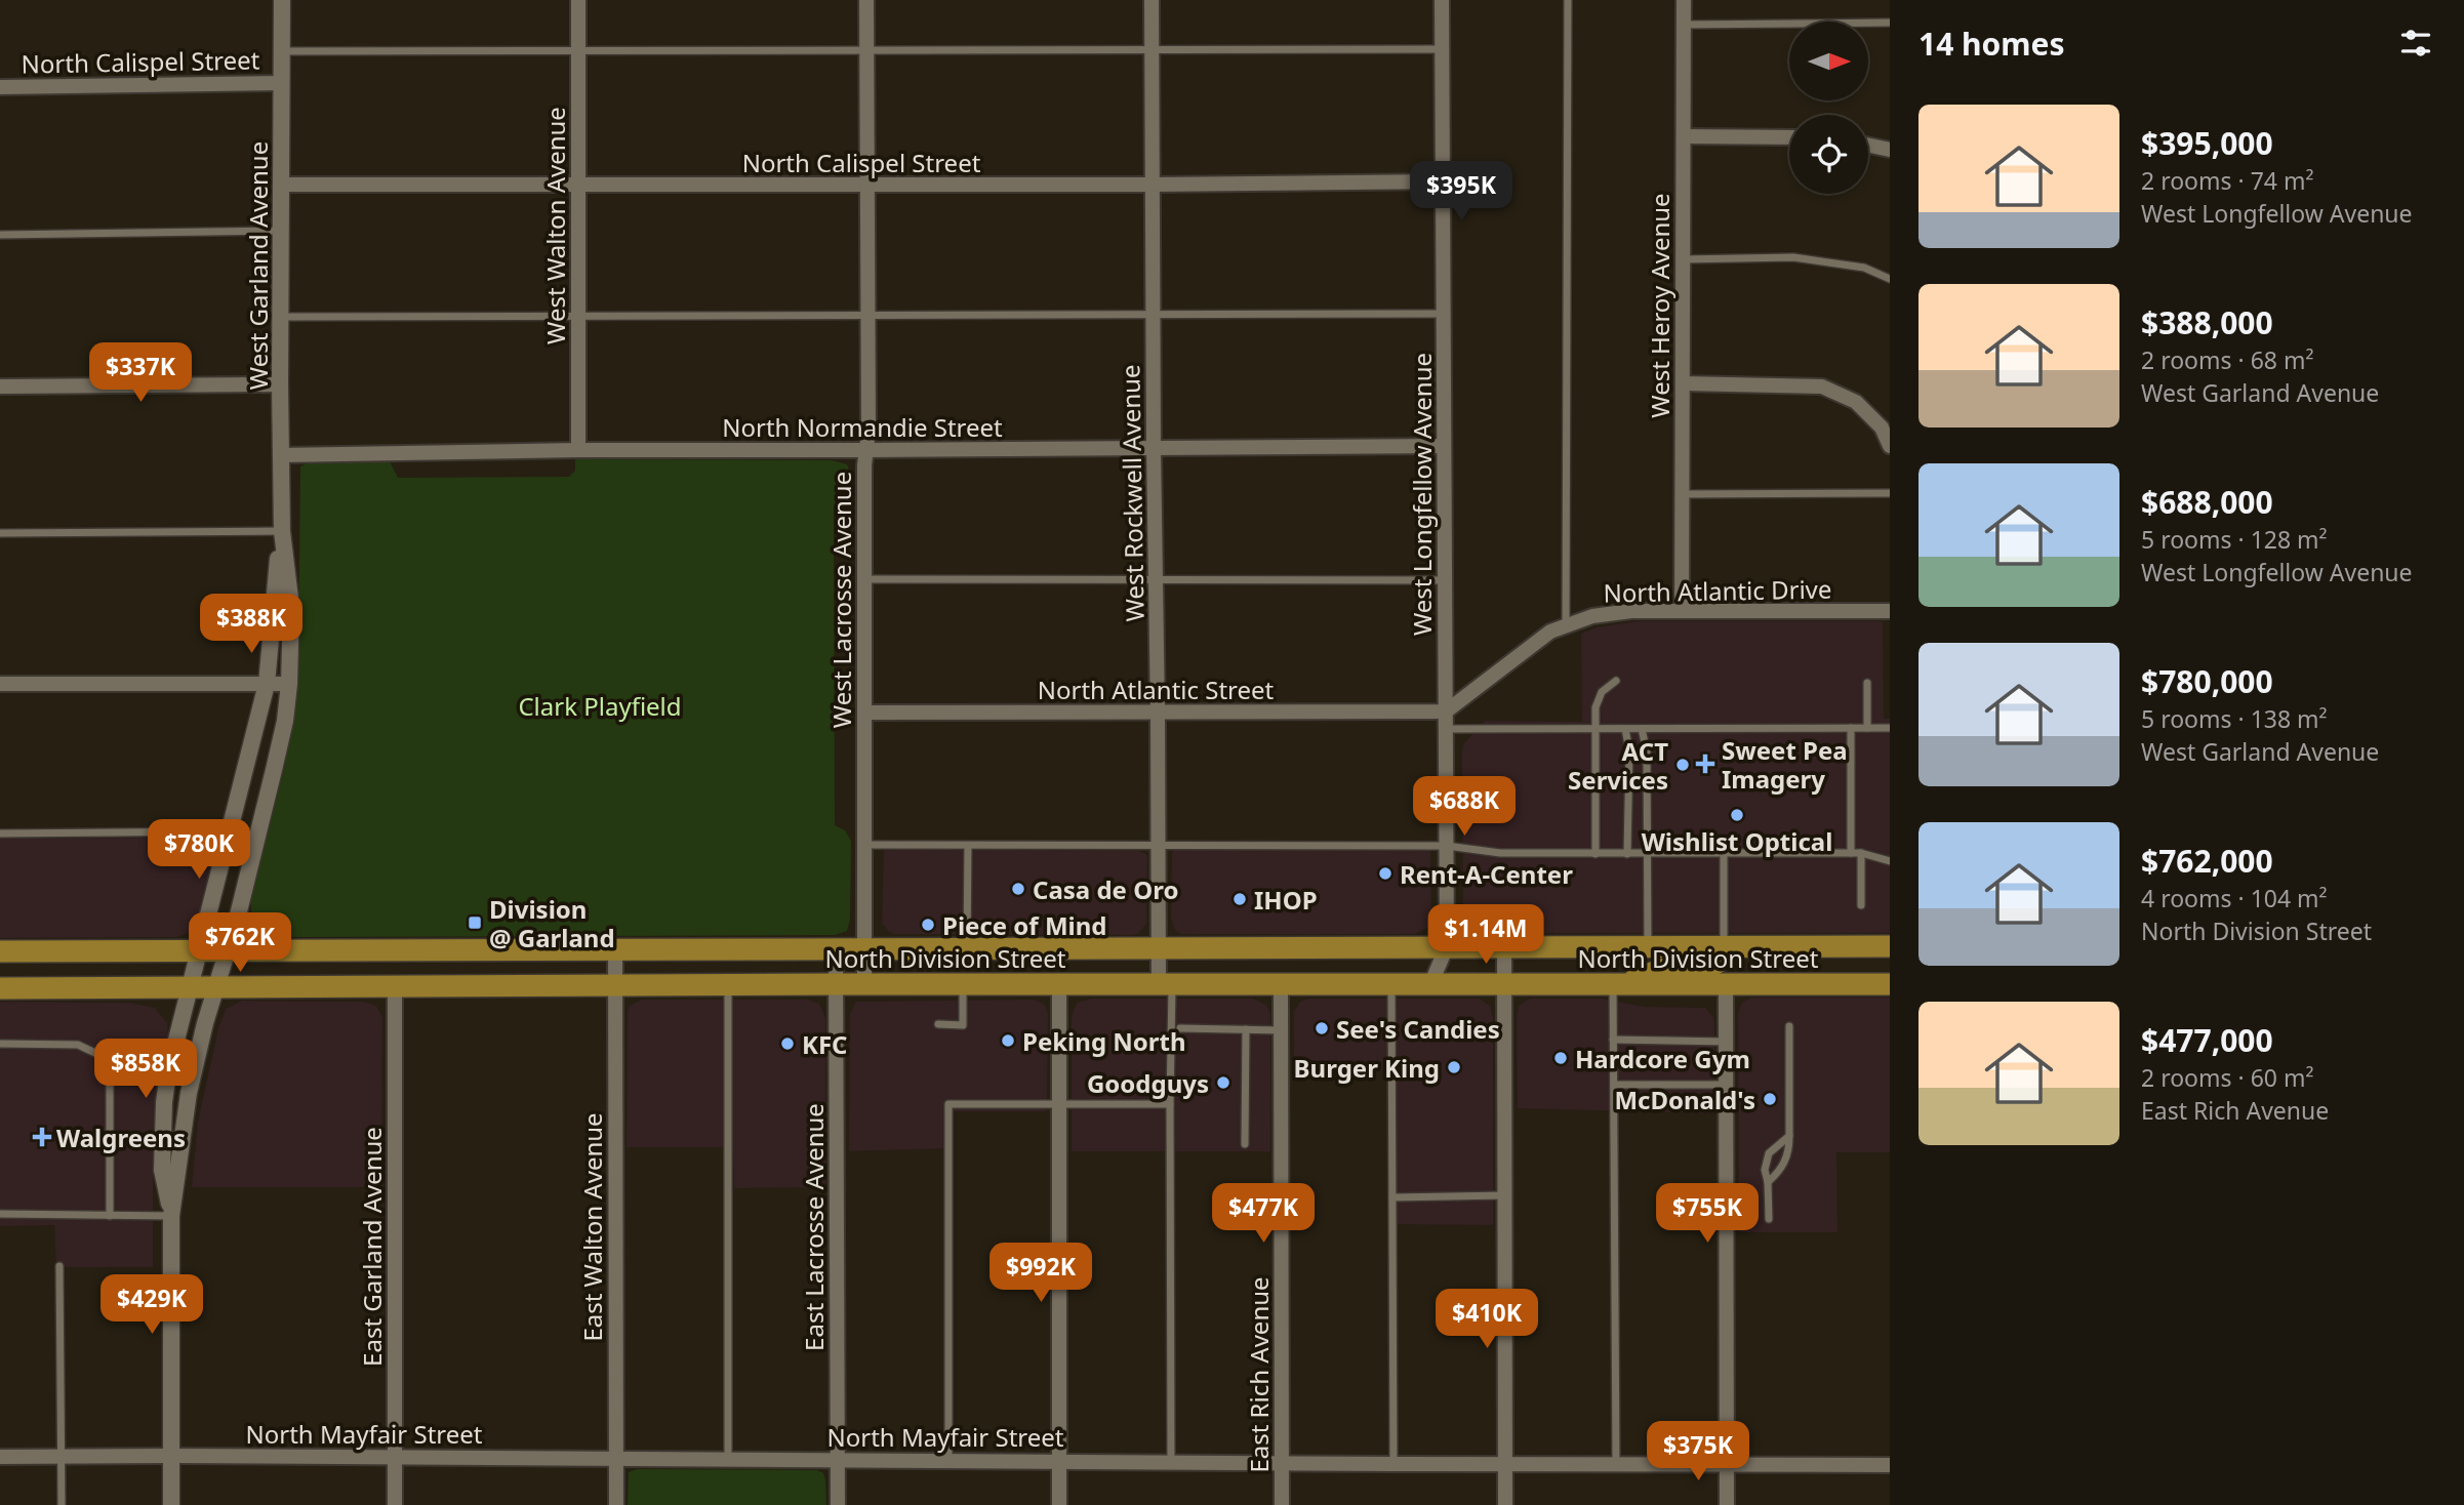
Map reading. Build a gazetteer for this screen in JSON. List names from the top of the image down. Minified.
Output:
{"streets":{"main road":["North Division Street"],"street":["North Calispel Street","West Walton Avenue","West Garland Avenue","West Heroy Avenue","North Normandie Street","West Rockwell Avenue","West Longfellow Avenue","North Atlantic Drive","West Lacrosse Avenue","North Atlantic Street","East Walton Avenue","East Lacrosse Avenue","East Garland Avenue","East Rich Avenue","North Mayfair Street"]},"crossings":[["North Calispel Street","West Walton Avenue"],["North Calispel Street","West Garland Avenue"],["North Calispel Street","West Rockwell Avenue"],["North Calispel Street","West Longfellow Avenue"],["North Calispel Street","West Lacrosse Avenue"],["West Walton Avenue","North Normandie Street"],["West Garland Avenue","North Normandie Street"],["West Garland Avenue","North Division Street"],["West Heroy Avenue","North Atlantic Drive"],["North Normandie Street","West Rockwell Avenue"],["North Normandie Street","West Longfellow Avenue"],["North Normandie Street","West Lacrosse Avenue"],["West Rockwell Avenue","North Atlantic Street"],["West Rockwell Avenue","North Division Street"],["West Longfellow Avenue","North Atlantic Drive"],["West Longfellow Avenue","North Atlantic Street"],["West Longfellow Avenue","North Division Street"],["North Atlantic Drive","North Atlantic Street"],["West Lacrosse Avenue","North Atlantic Street"],["West Lacrosse Avenue","North Division Street"],["North Division Street","East Walton Avenue"],["North Division Street","East Lacrosse Avenue"],["North Division Street","East Garland Avenue"],["North Division Street","East Rich Avenue"],["East Walton Avenue","North Mayfair Street"],["East Lacrosse Avenue","North Mayfair Street"],["East Garland Avenue","North Mayfair Street"],["East Rich Avenue","North Mayfair Street"]],"parks":["Clark Playfield"],"places":{"health":["Sweet Pea Imagery","Walgreens"],"other":["ACT Services","Wishlist Optical","Rent-A-Center","Casa de Oro","IHOP","Piece of Mind","See's Candies","Peking North","KFC","Hardcore Gym","Burger King","Goodguys","McDonald's"],"transit":["Division @ Garland"]},"north":"right","page":{"heading":"14 homes","list":[{"name":"$395,000","note":"2 rooms · 74 m² · West Longfellow Avenue"},{"name":"$388,000","note":"2 rooms · 68 m² · West Garland Avenue"},{"name":"$688,000","note":"5 rooms · 128 m² · West Longfellow Avenue"},{"name":"$780,000","note":"5 rooms · 138 m² · West Garland Avenue"},{"name":"$762,000","note":"4 rooms · 104 m² · North Division Street"},{"name":"$477,000","note":"2 rooms · 60 m² · East Rich Avenue"}],"price":["$395K","$337K","$388K","$688K","$780K","$1.14M","$762K","$858K","$477K","$755K","$992K","$429K","$410K","$375K"]}}
